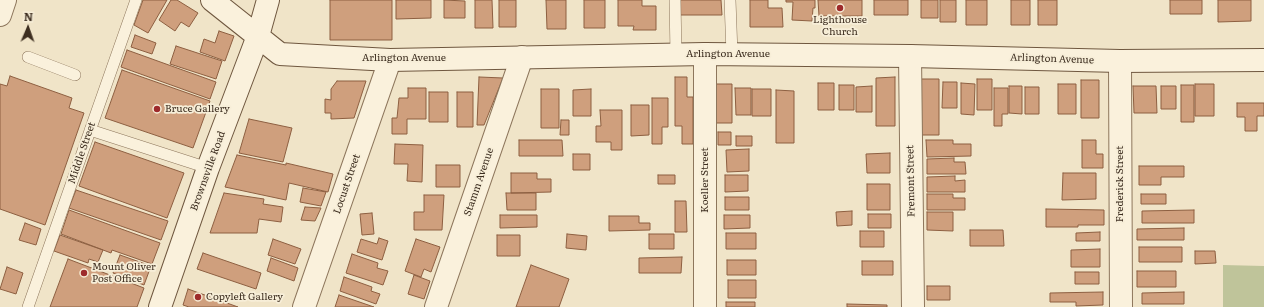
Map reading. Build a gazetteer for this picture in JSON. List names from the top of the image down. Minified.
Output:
{"streets":{"main road":["Arlington Avenue","Brownsville Road","Koeller Street","Fremont Street","Stamm Avenue","Locust Street","Frederick Street"],"lane":["Middle Street"]},"crossings":[["Arlington Avenue","Brownsville Road"],["Arlington Avenue","Koeller Street"],["Arlington Avenue","Fremont Street"],["Arlington Avenue","Stamm Avenue"],["Arlington Avenue","Locust Street"],["Arlington Avenue","Frederick Street"]],"places":["Lighthouse Church","Bruce Gallery","Mount Oliver Post Office","Copyleft Gallery"],"north":"top"}
